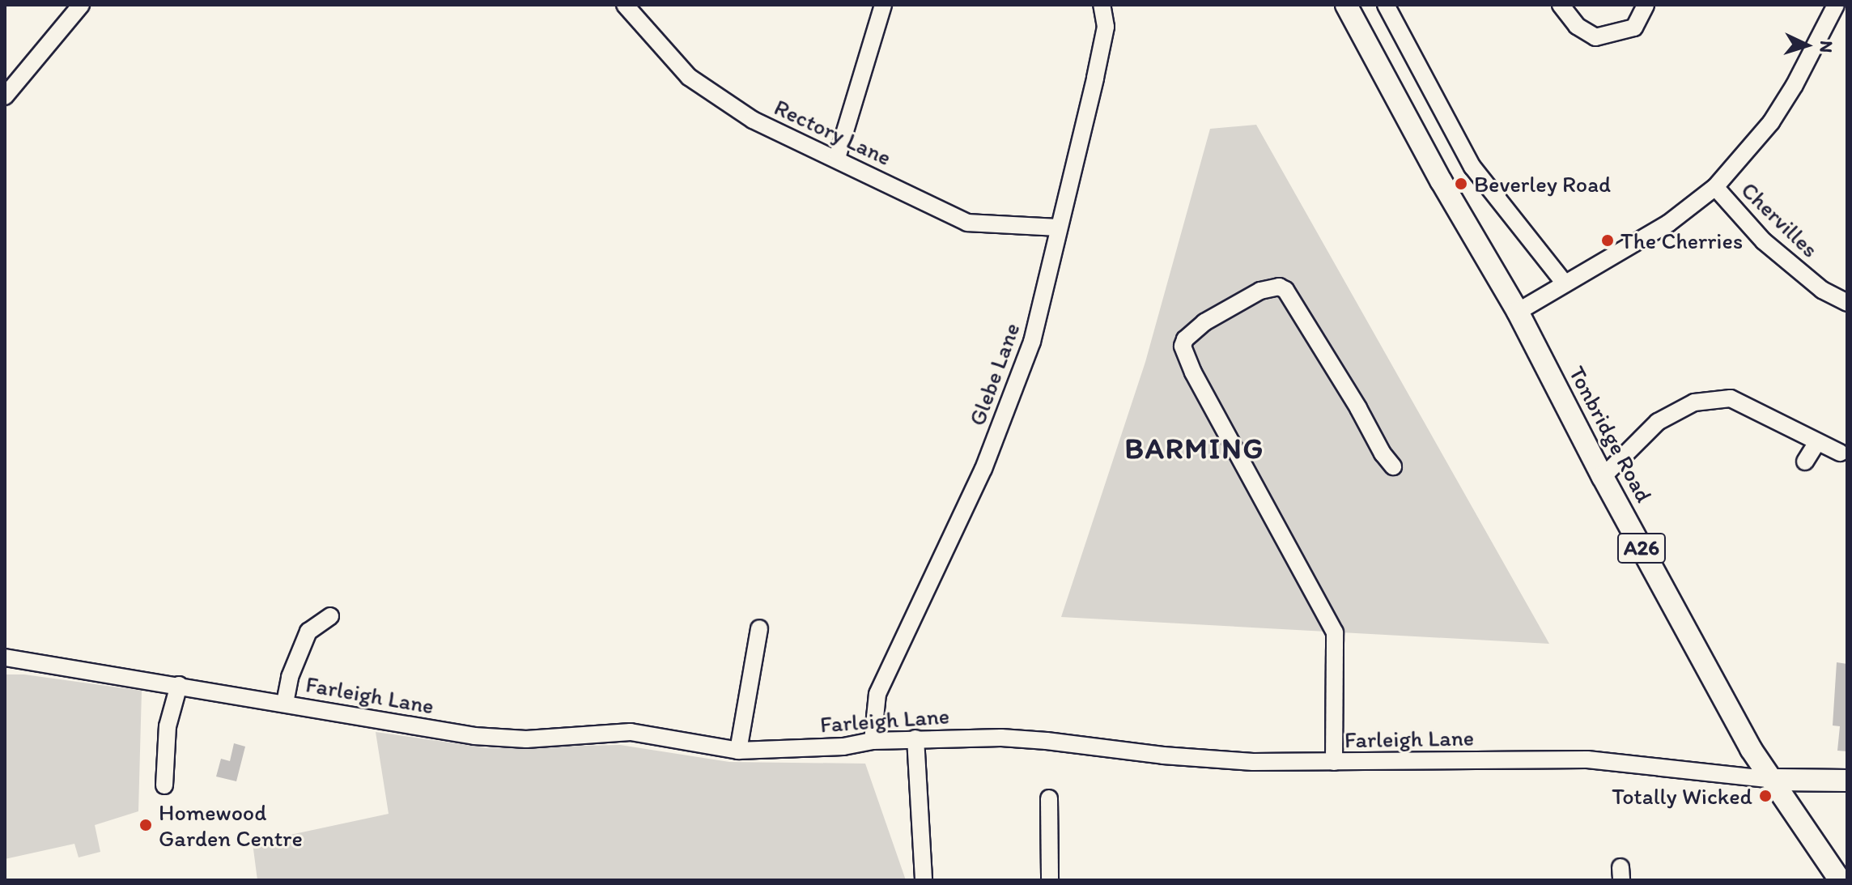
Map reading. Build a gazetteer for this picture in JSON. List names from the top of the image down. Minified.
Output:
{"streets":{"main road":["Tonbridge Road","A26"],"street":["Rectory Lane","Chervilles","Glebe Lane","Farleigh Lane"]},"crossings":[["Rectory Lane","Glebe Lane"],["Glebe Lane","Farleigh Lane"],["Tonbridge Road","Farleigh Lane"]],"districts":["BARMING"],"places":["Beverley Road","The Cherries","Totally Wicked","Homewood Garden Centre"],"north":"right"}
